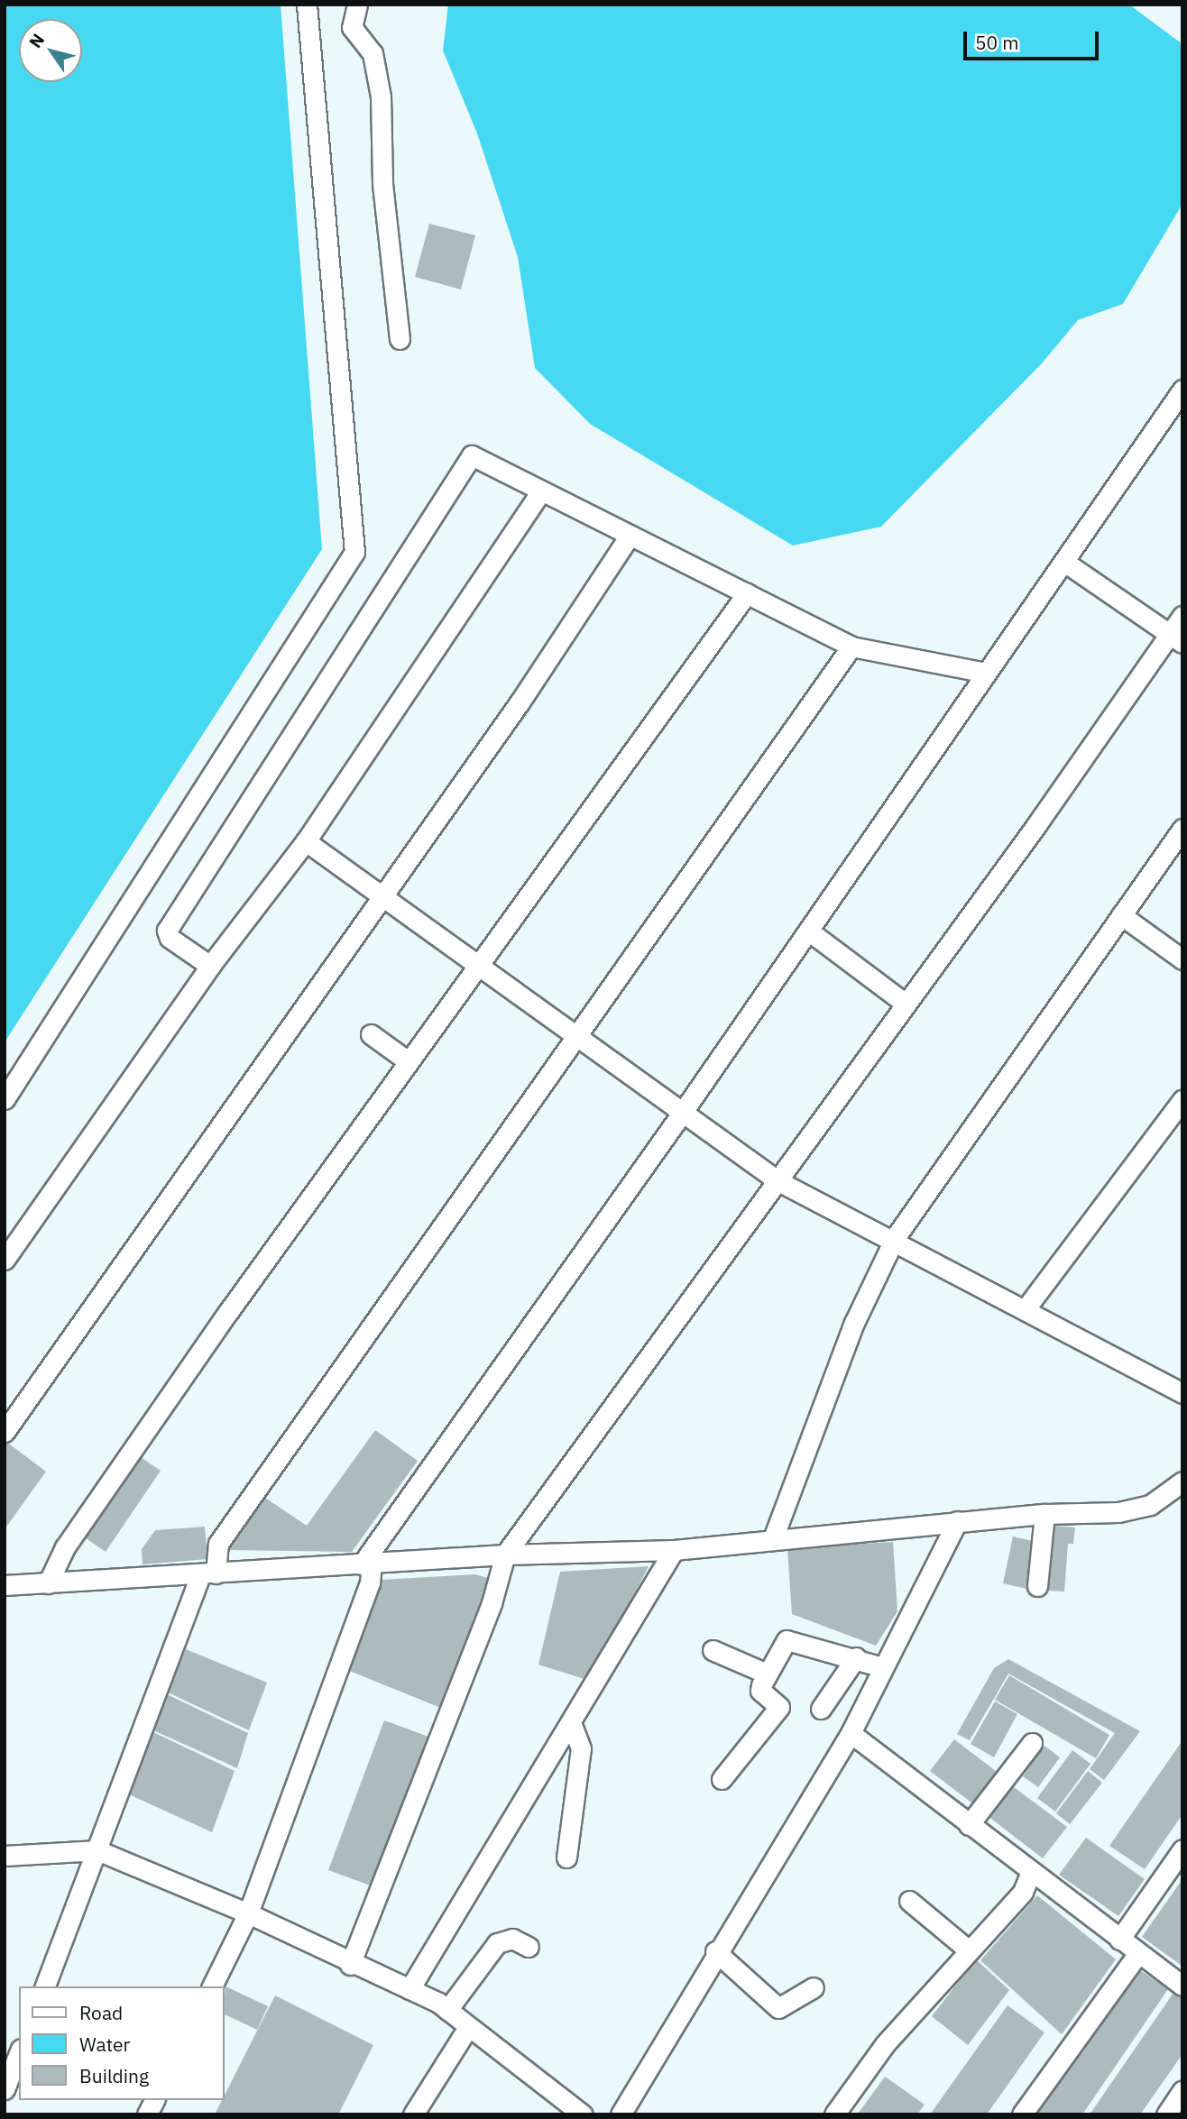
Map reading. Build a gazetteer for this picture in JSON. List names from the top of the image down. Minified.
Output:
{"legend":["Road","Water","Building"],"scale_bar":"50 m","north":"top left"}
